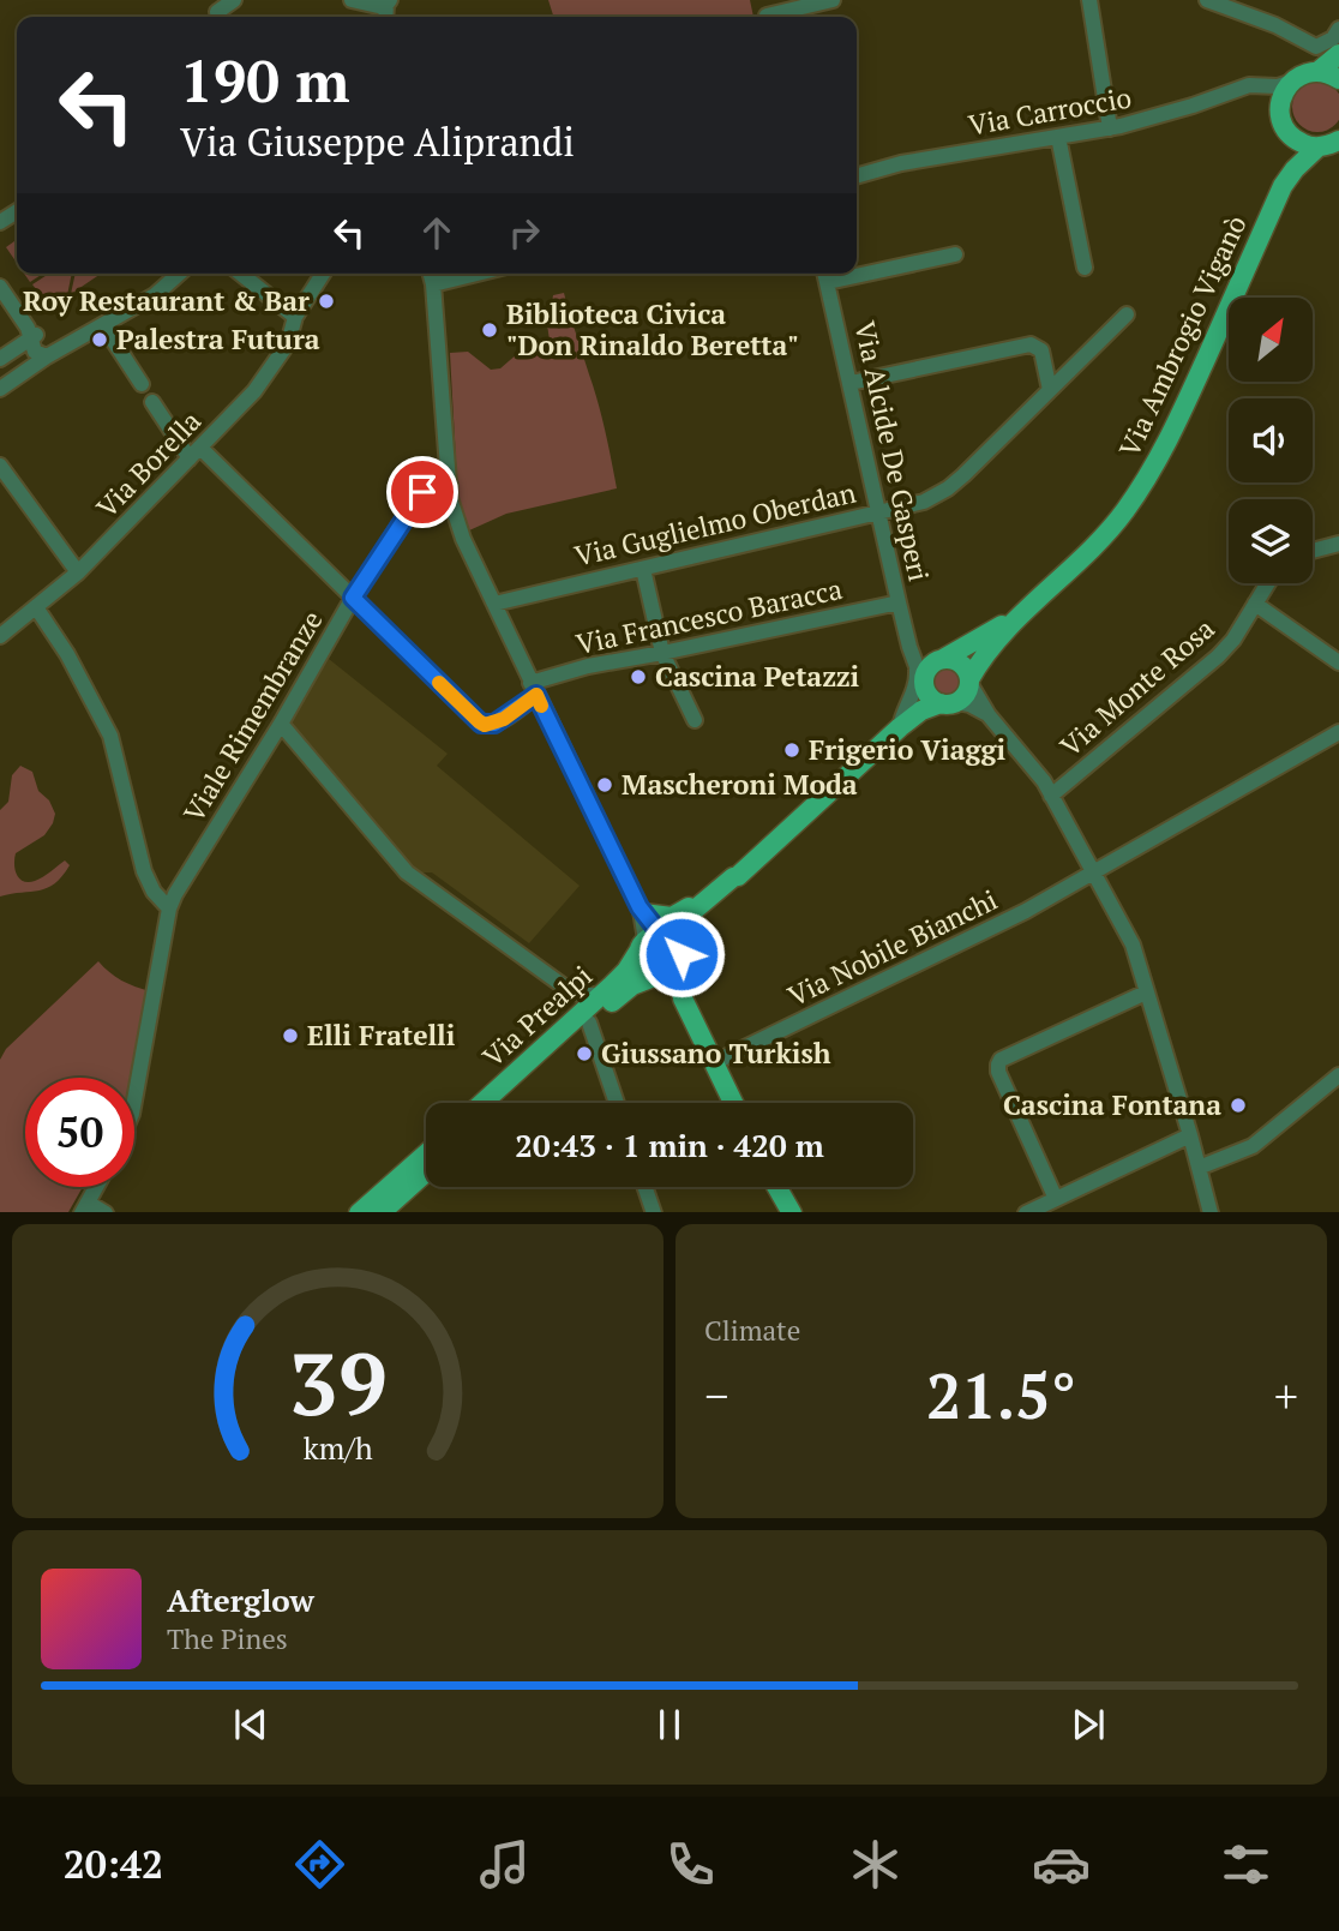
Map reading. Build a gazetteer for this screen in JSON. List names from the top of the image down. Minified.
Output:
{"streets":{"main road":["Via Ambrogio Viganò","Via Prealpi"],"street":["Via Carroccio","Via Alcide De Gasperi","Via Borella","Via Guglielmo Oberdan","Via Francesco Baracca","Via Monte Rosa","Viale Rimembranze","Via Nobile Bianchi"]},"crossings":[["Via Ambrogio Viganò","Via Alcide De Gasperi"],["Via Ambrogio Viganò","Via Prealpi"],["Via Alcide De Gasperi","Via Guglielmo Oberdan"],["Via Alcide De Gasperi","Via Francesco Baracca"],["Via Francesco Baracca","Viale Rimembranze"]],"places":["Roy Restaurant & Bar","Biblioteca Civica \"Don Rinaldo Beretta\"","Palestra Futura","Cascina Petazzi","Frigerio Viaggi","Mascheroni Moda","Elli Fratelli","Giussano Turkish","Cascina Fontana"],"north":"top right","page":{"turn":["190 m","Via Giuseppe Aliprandi"],"limit":"50","trip":"20:43 · 1 min · 420 m","tile":"Climate","heat":["−","21.5°","+"],"song":["Afterglow","The Pines"],"tabs":"20:42","gauge":["39","km/h"]}}
